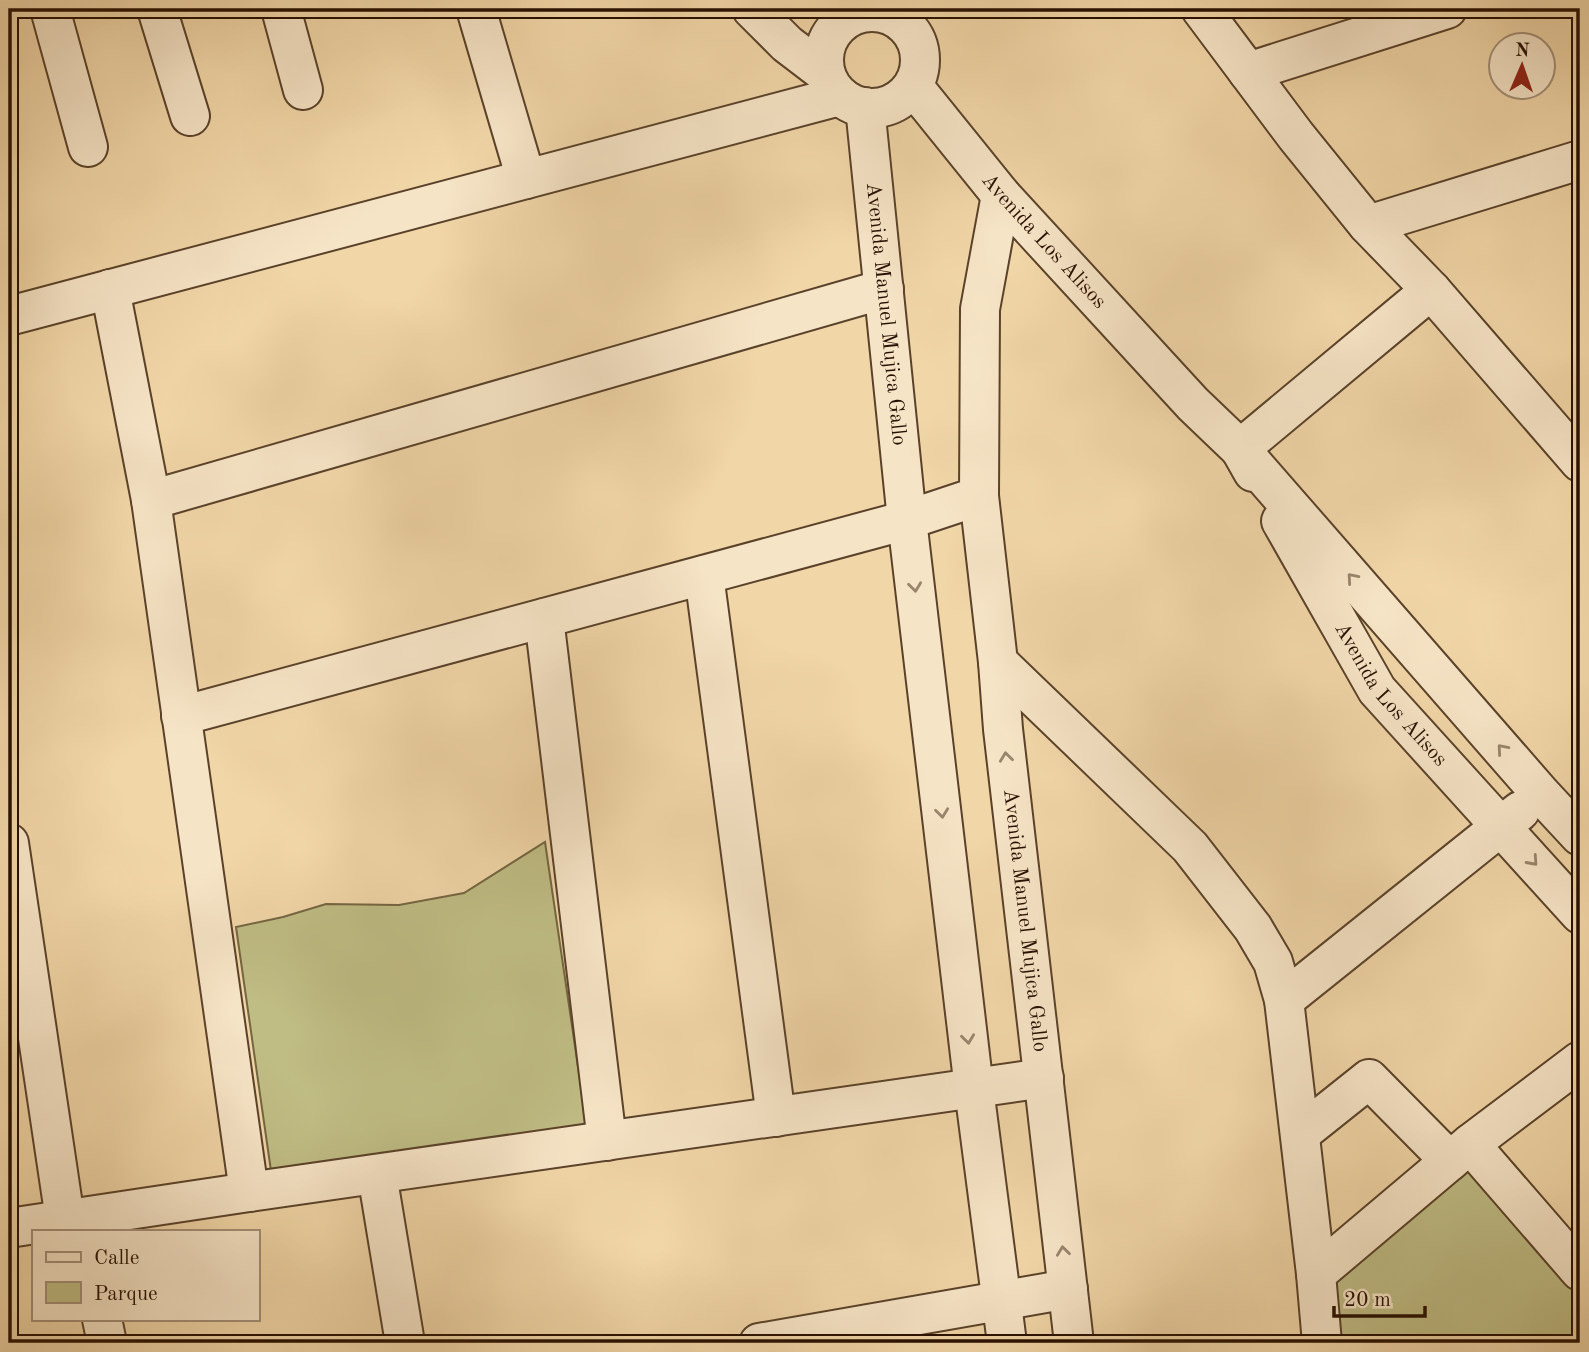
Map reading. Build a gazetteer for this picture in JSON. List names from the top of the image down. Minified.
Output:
{"streets":{"street":["Avenida Los Alisos","Avenida Manuel Mujica Gallo"]},"crossings":[["Avenida Los Alisos","Avenida Manuel Mujica Gallo"]],"legend":["Calle","Parque"],"scale_bar":"20 m","north":"top"}
